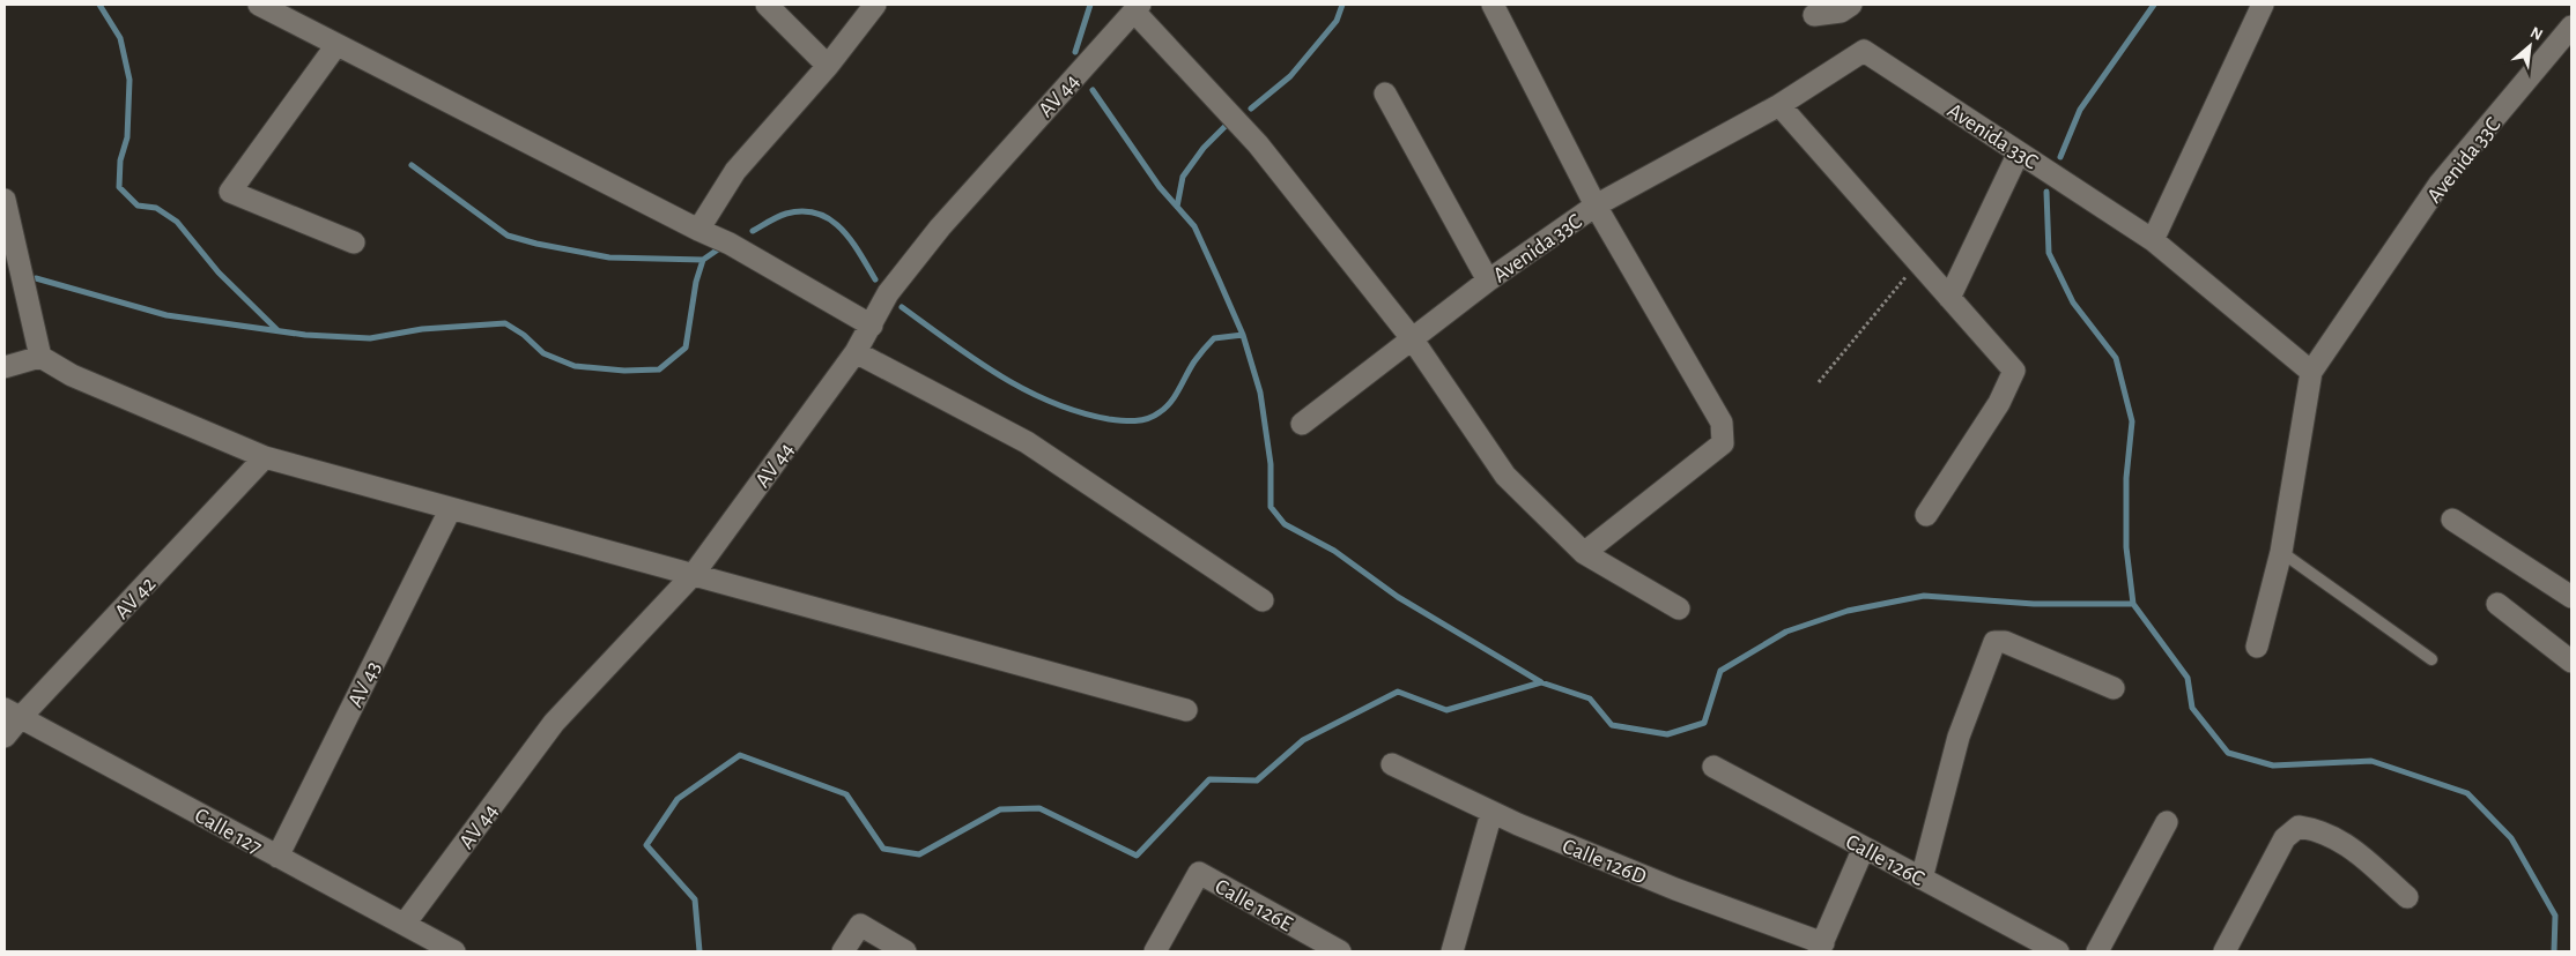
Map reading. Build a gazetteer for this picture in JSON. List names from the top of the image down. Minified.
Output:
{"streets":{"street":["AV 44","Avenida 33C","AV 42","AV 43","Calle 127","Calle 126C","Calle 126D","Calle 126E"]},"crossings":[["AV 44","Calle 127"],["AV 42","Calle 127"],["AV 43","Calle 127"]],"north":"top right"}
